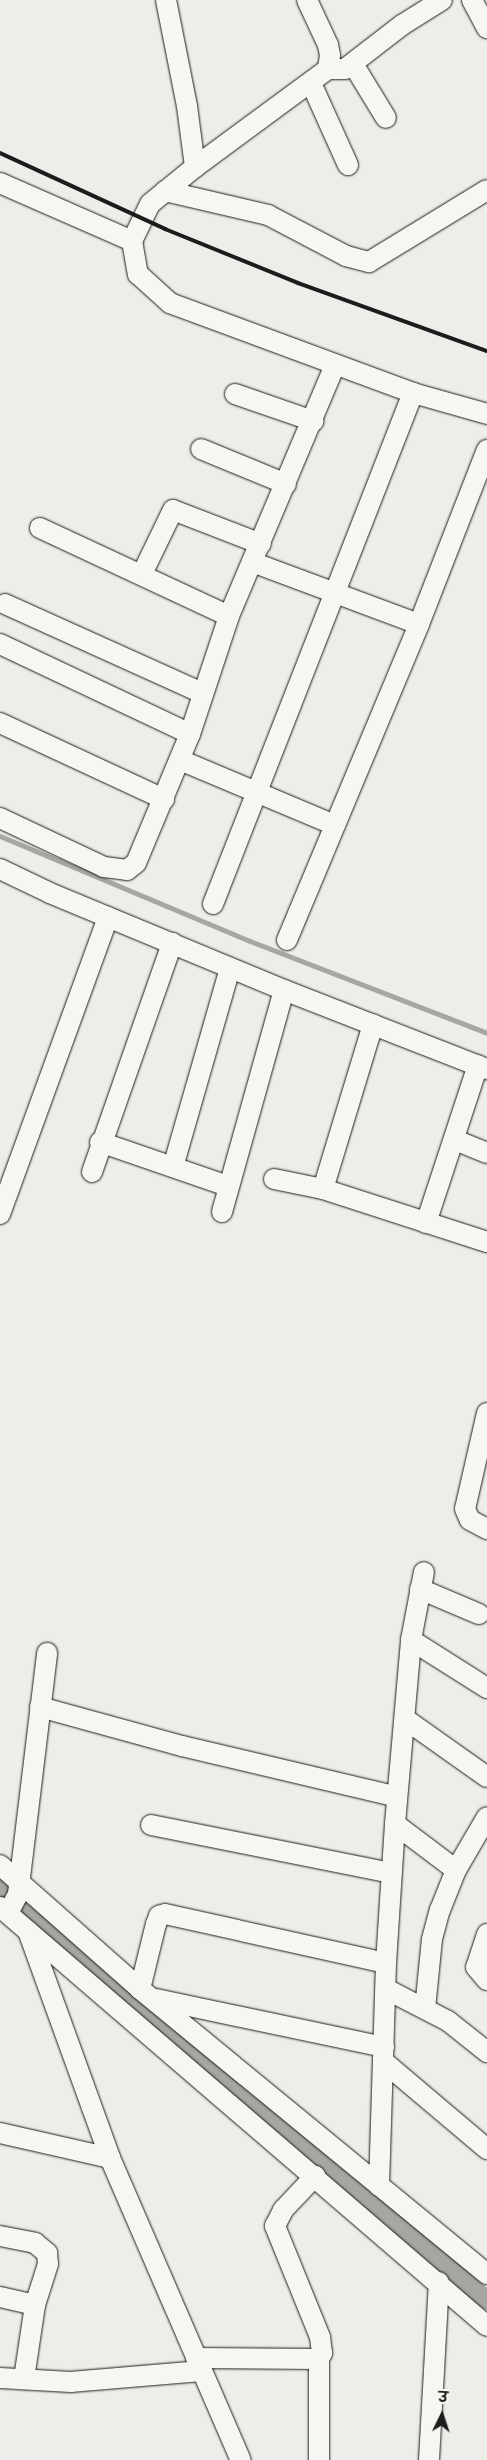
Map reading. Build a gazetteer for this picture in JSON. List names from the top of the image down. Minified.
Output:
{"north":"top"}
